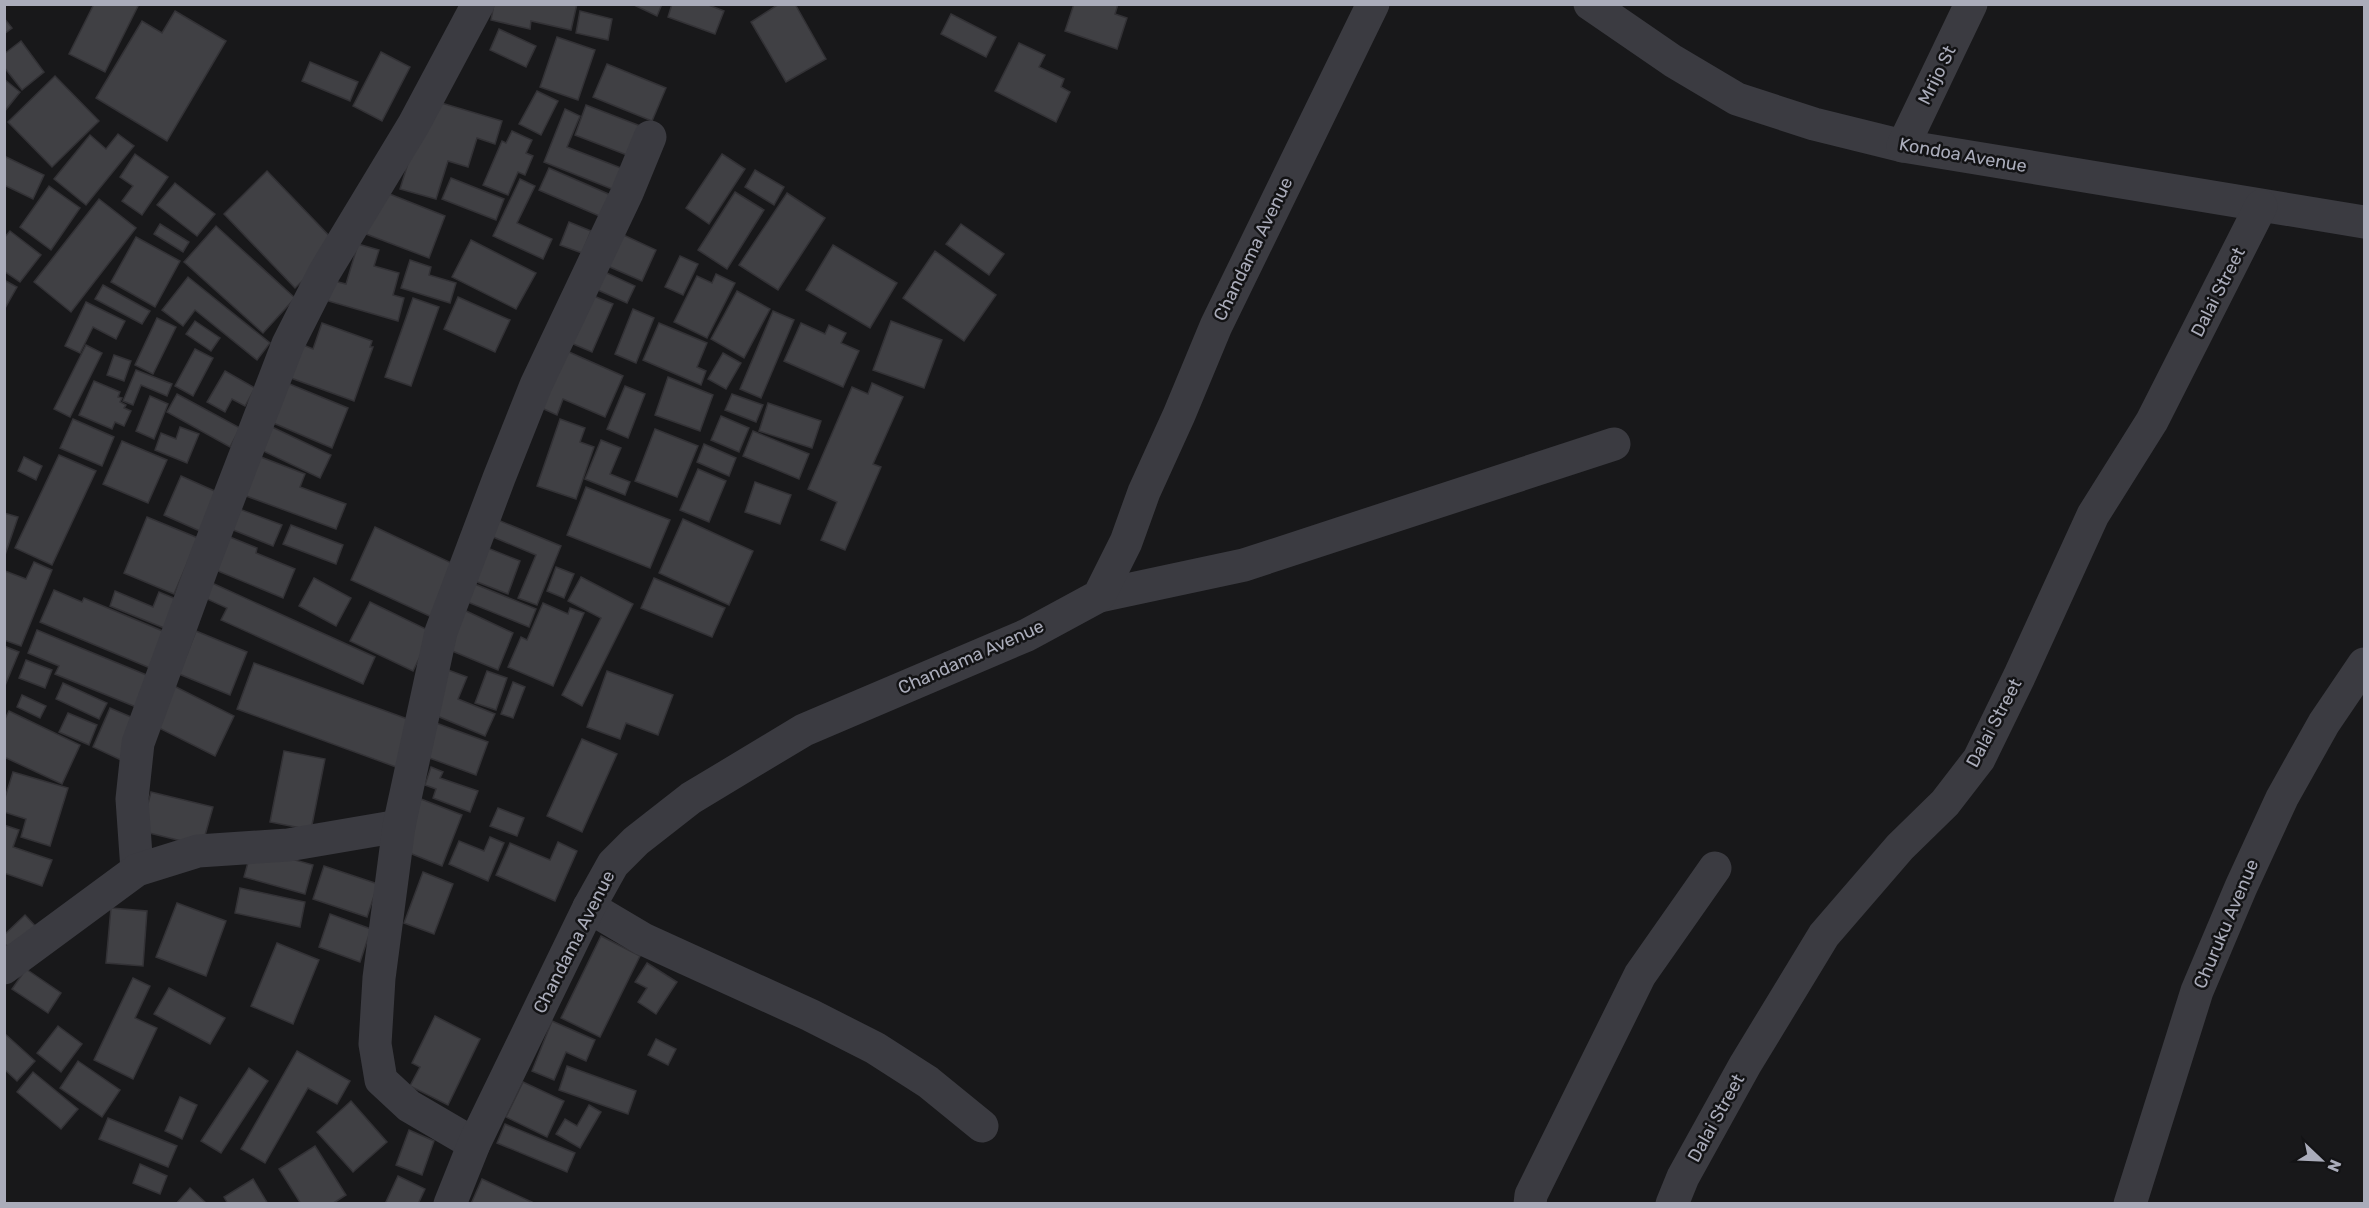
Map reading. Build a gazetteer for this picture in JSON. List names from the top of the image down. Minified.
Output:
{"streets":{"street":["Mrijo St","Kondoa Avenue","Chandama Avenue","Dalai Street","Churuku Avenue"]},"crossings":[["Mrijo St","Kondoa Avenue"],["Kondoa Avenue","Dalai Street"]],"north":"bottom right"}
